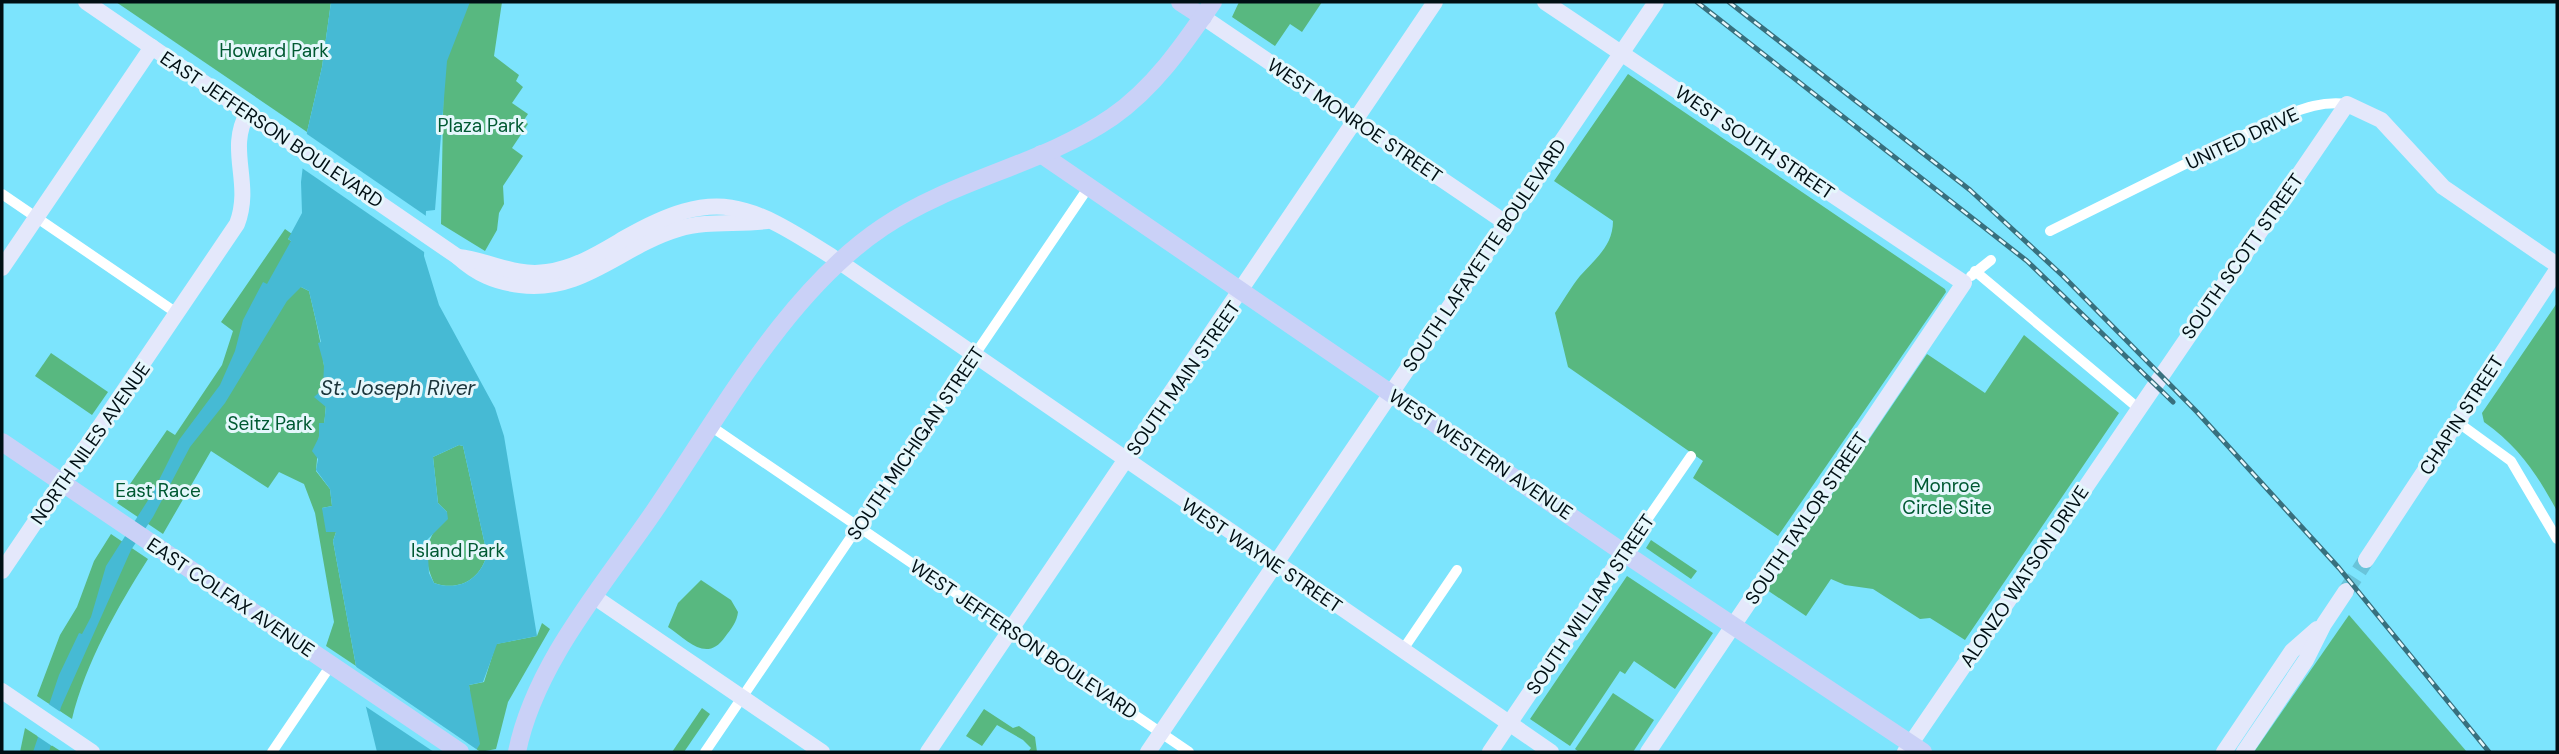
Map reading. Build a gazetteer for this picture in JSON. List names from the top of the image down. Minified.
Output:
{"streets":{"main road":["WEST WESTERN AVENUE","EAST COLFAX AVENUE"],"street":["WEST MONROE STREET","EAST JEFFERSON BOULEVARD","UNITED DRIVE","WEST SOUTH STREET","SOUTH LAFAYETTE BOULEVARD","SOUTH SCOTT STREET","SOUTH MAIN STREET","CHAPIN STREET","NORTH NILES AVENUE","SOUTH MICHIGAN STREET","SOUTH TAYLOR STREET","WEST WAYNE STREET","ALONZO WATSON DRIVE","SOUTH WILLIAM STREET","WEST JEFFERSON BOULEVARD"]},"crossings":[["WEST MONROE STREET","SOUTH LAFAYETTE BOULEVARD"],["WEST MONROE STREET","SOUTH MAIN STREET"],["EAST JEFFERSON BOULEVARD","NORTH NILES AVENUE"],["EAST JEFFERSON BOULEVARD","SOUTH MICHIGAN STREET"],["EAST JEFFERSON BOULEVARD","WEST WAYNE STREET"],["UNITED DRIVE","SOUTH SCOTT STREET"],["UNITED DRIVE","CHAPIN STREET"],["WEST SOUTH STREET","SOUTH LAFAYETTE BOULEVARD"],["WEST SOUTH STREET","SOUTH SCOTT STREET"],["WEST SOUTH STREET","SOUTH TAYLOR STREET"],["WEST SOUTH STREET","ALONZO WATSON DRIVE"],["SOUTH LAFAYETTE BOULEVARD","WEST WESTERN AVENUE"],["SOUTH LAFAYETTE BOULEVARD","WEST WAYNE STREET"],["SOUTH LAFAYETTE BOULEVARD","WEST JEFFERSON BOULEVARD"],["SOUTH SCOTT STREET","ALONZO WATSON DRIVE"],["SOUTH MAIN STREET","WEST WESTERN AVENUE"],["SOUTH MAIN STREET","WEST WAYNE STREET"],["SOUTH MAIN STREET","WEST JEFFERSON BOULEVARD"],["NORTH NILES AVENUE","EAST COLFAX AVENUE"],["SOUTH MICHIGAN STREET","WEST WESTERN AVENUE"],["SOUTH MICHIGAN STREET","WEST WAYNE STREET"],["SOUTH MICHIGAN STREET","WEST JEFFERSON BOULEVARD"],["WEST WESTERN AVENUE","SOUTH TAYLOR STREET"],["WEST WESTERN AVENUE","ALONZO WATSON DRIVE"],["WEST WESTERN AVENUE","SOUTH WILLIAM STREET"],["WEST WAYNE STREET","SOUTH WILLIAM STREET"]],"water":["St. Joseph River"],"parks":["Howard Park","Plaza Park","Seitz Park","Monroe Circle Site","East Race","Island Park"]}
